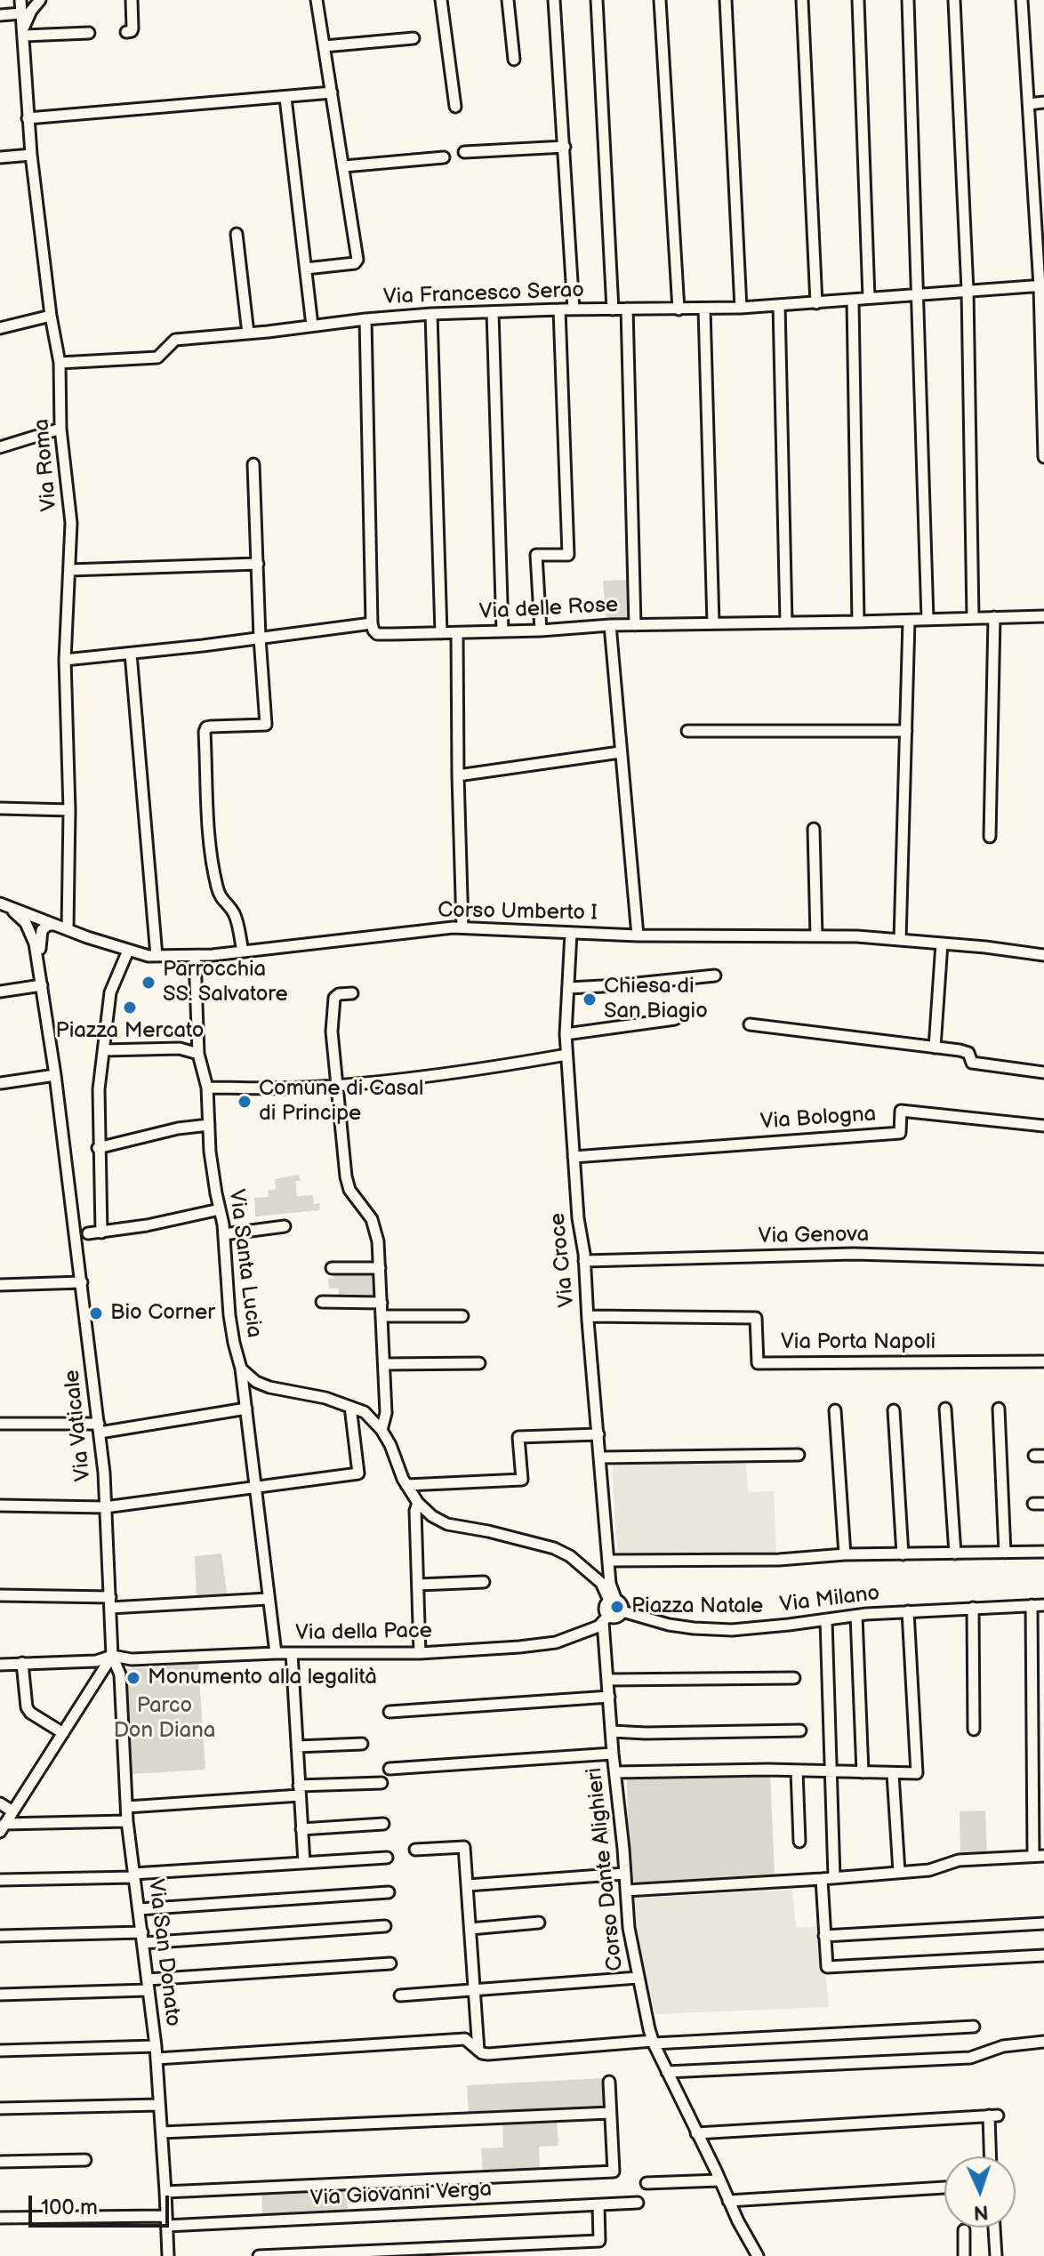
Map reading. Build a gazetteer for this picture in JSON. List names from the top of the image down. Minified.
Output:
{"streets":{"street":["Via Francesco Serao","Via Roma","Via delle Rose","Corso Umberto I","Via Bologna","Via Genova","Via Croce","Via Santa Lucia","Via Porta Napoli","Via Vaticale","Via Milano","Via della Pace","Corso Dante Alighieri","Via San Donato","Via Giovanni Verga"]},"crossings":[["Via Francesco Serao","Via Roma"],["Via Roma","Via delle Rose"],["Via Roma","Corso Umberto I"],["Via Roma","Via Vaticale"],["Corso Umberto I","Via Croce"],["Corso Umberto I","Via Santa Lucia"],["Corso Umberto I","Via Vaticale"],["Via Bologna","Via Croce"],["Via Genova","Via Croce"],["Via Croce","Via Santa Lucia"],["Via Croce","Via Porta Napoli"],["Via Croce","Corso Dante Alighieri"],["Via Santa Lucia","Corso Dante Alighieri"],["Via Vaticale","Via della Pace"],["Via Vaticale","Via San Donato"],["Via Milano","Via della Pace"],["Via della Pace","Corso Dante Alighieri"],["Via della Pace","Via San Donato"],["Via San Donato","Via Giovanni Verga"]],"parks":["Parco Don Diana"],"places":["Parrocchia SS. Salvatore","Chiesa di San Biagio","Piazza Mercato","Comune di Casal di Principe","Bio Corner","Piazza Natale","Monumento alla legalità"],"scale_bar":"100 m","north":"bottom"}
